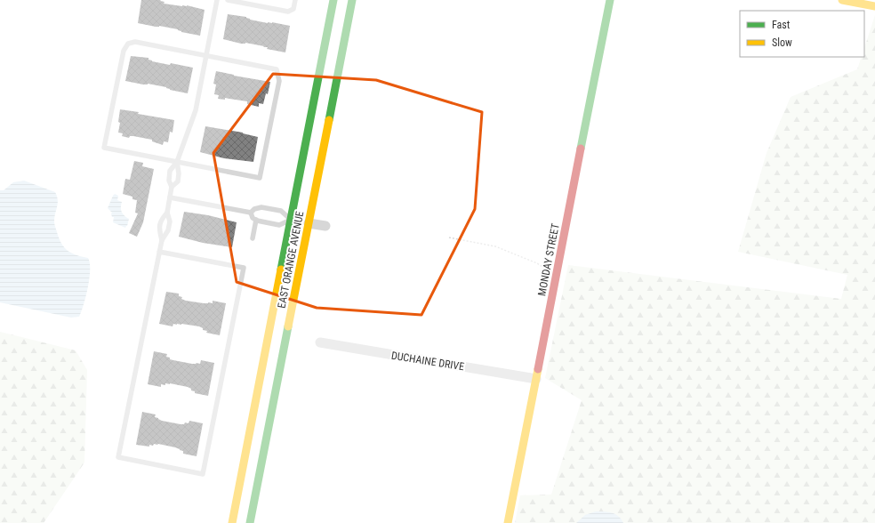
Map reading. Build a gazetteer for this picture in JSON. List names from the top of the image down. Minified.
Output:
{"streets":{"street":["EAST ORANGE AVENUE","MONDAY STREET","DUCHAINE DRIVE"]},"crossings":[["MONDAY STREET","DUCHAINE DRIVE"]],"legend":["Fast","Slow"]}
